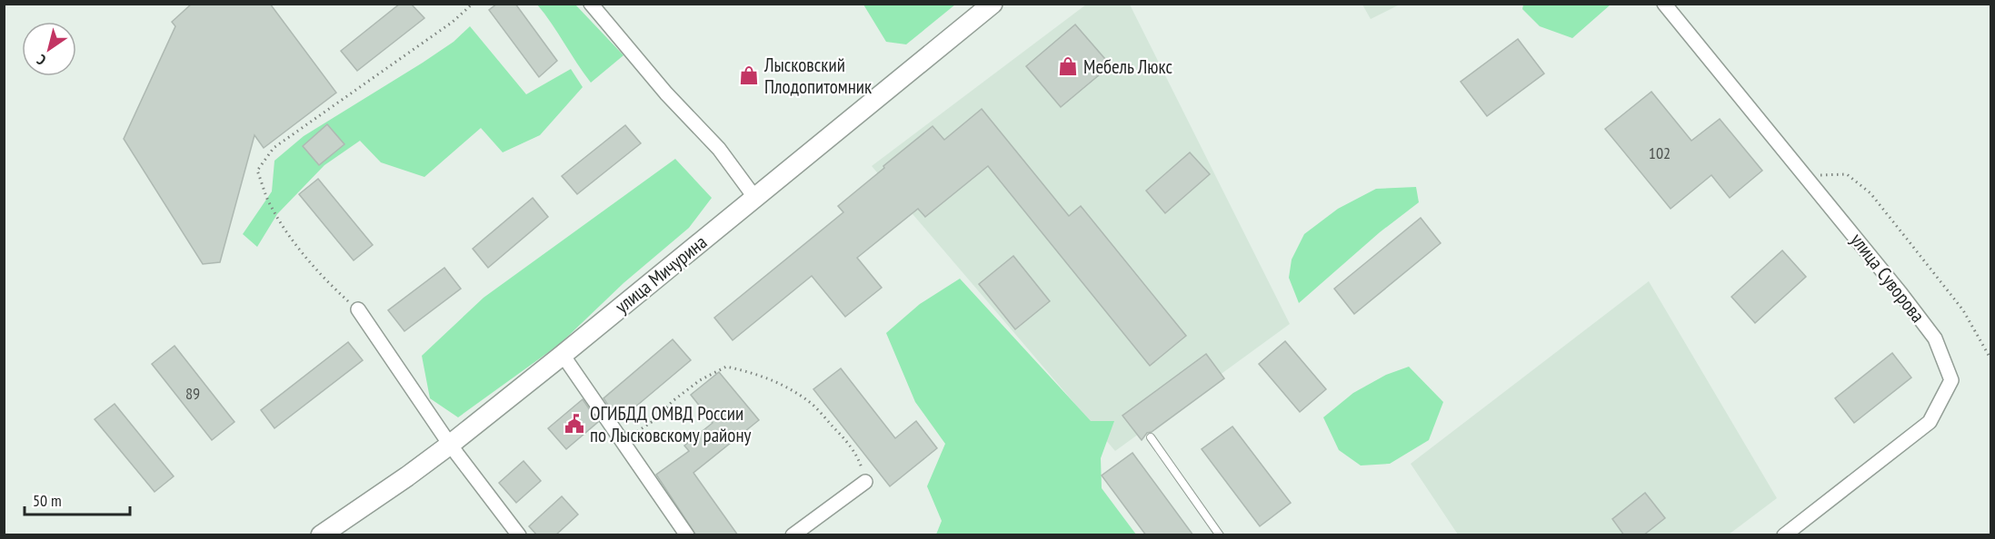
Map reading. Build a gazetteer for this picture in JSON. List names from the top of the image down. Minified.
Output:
{"streets":{"main road":["улица Мичурина"],"street":["улица Суворова"]},"places":{"shop":["Мебель Люкс","Лысковский Плодопитомник"],"public building":["ОГИБДД ОМВД России по Лысковскому району"]},"house_numbers":["102","89"],"scale_bar":"50 m","north":"bottom left"}
